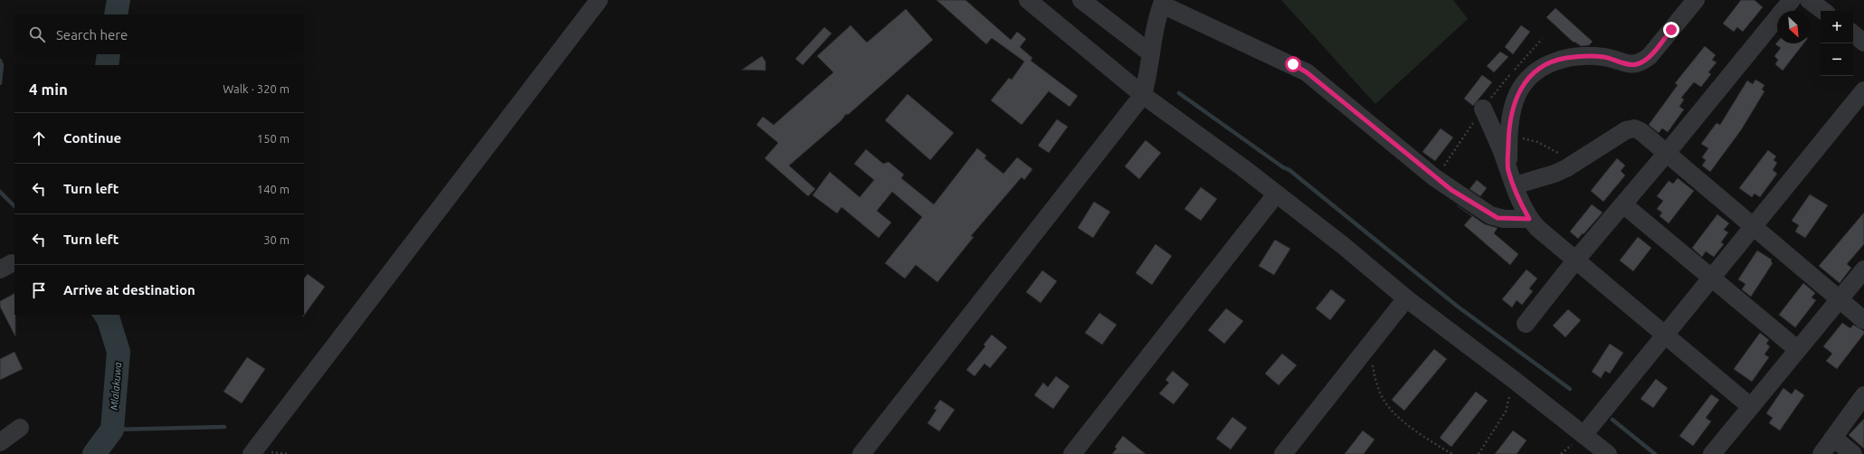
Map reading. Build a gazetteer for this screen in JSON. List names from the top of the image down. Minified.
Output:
{"water":["Mlalakuwa"],"north":"bottom right","page":{"map_buttons":["+","−"],"search":"Search here","heading":["4 min","Walk · 320 m"],"list":[["Continue","150 m"],["Turn left","140 m"],["Turn left","30 m"],"Arrive at destination"]}}
